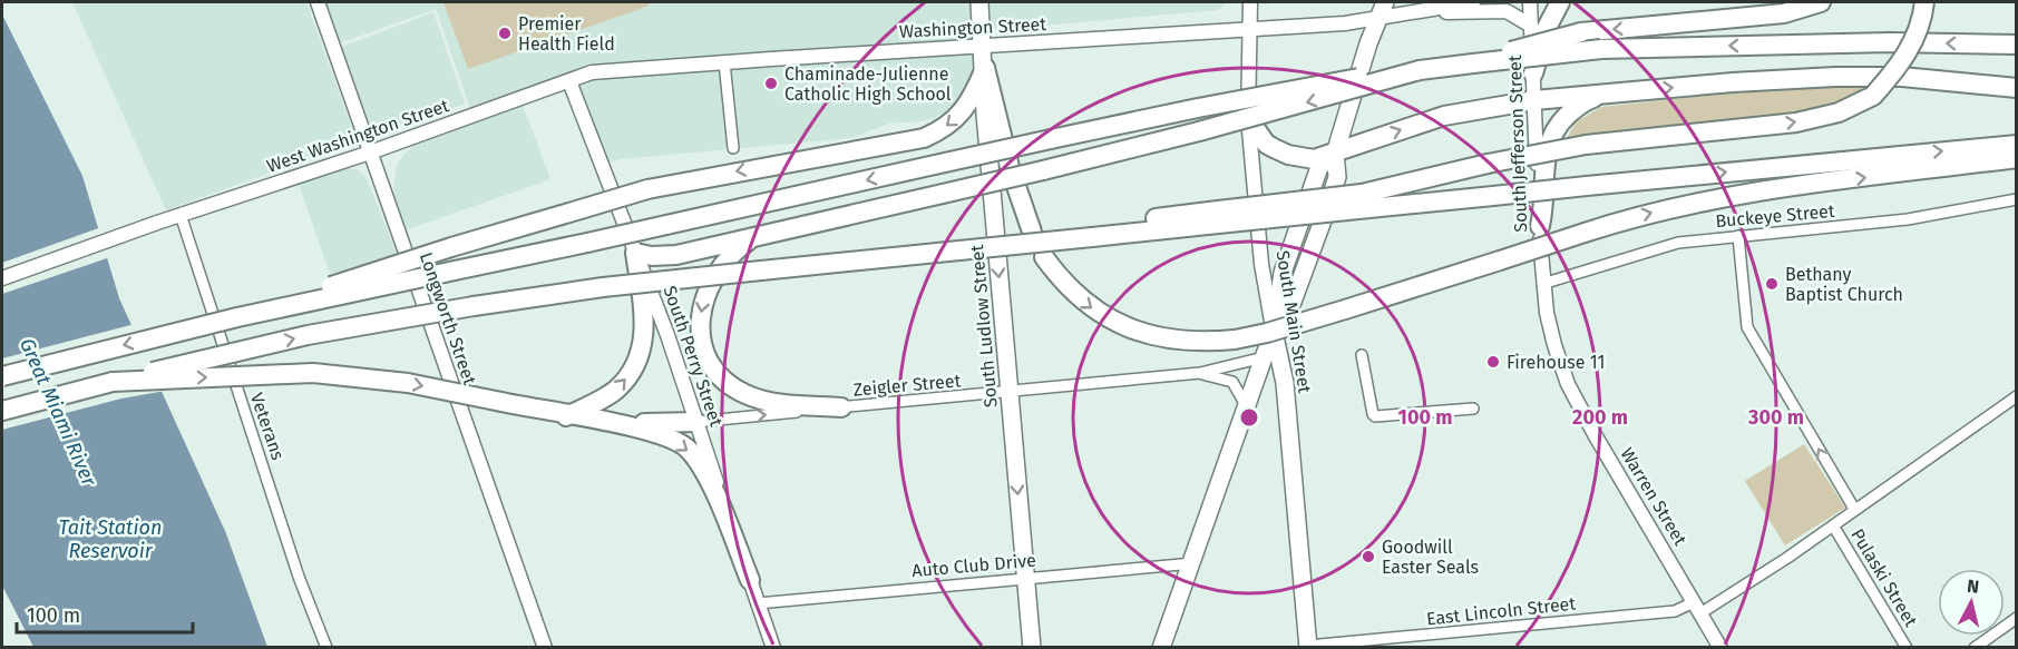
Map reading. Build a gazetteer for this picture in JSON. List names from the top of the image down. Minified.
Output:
{"streets":{"main road":["South Main Street","South Ludlow Street"],"street":["Washington Street","West Washington Street","South Jefferson Street","Buckeye Street","Longworth Street","South Perry Street","Zeigler Street","Veterans","Warren Street","Auto Club Drive","Pulaski Street","East Lincoln Street"]},"crossings":[["Washington Street","West Washington Street"],["Washington Street","South Main Street"],["Washington Street","South Ludlow Street"],["Washington Street","South Perry Street"],["West Washington Street","Longworth Street"],["West Washington Street","South Perry Street"],["West Washington Street","Veterans"],["South Jefferson Street","Buckeye Street"],["South Jefferson Street","Warren Street"],["Buckeye Street","Warren Street"],["Buckeye Street","Pulaski Street"],["South Main Street","East Lincoln Street"],["South Ludlow Street","Zeigler Street"],["South Ludlow Street","Auto Club Drive"],["South Perry Street","Zeigler Street"],["South Perry Street","Auto Club Drive"],["Warren Street","East Lincoln Street"],["Pulaski Street","East Lincoln Street"]],"one_way":["South Ludlow Street","Pulaski Street"],"water":["Great Miami River","Tait Station Reservoir"],"places":["Premier Health Field","Chaminade-Julienne Catholic High School","Bethany Baptist Church","Firehouse 11","Goodwill Easter Seals"],"scale_bar":"100 m","north":"top","rings":["100 m","200 m","300 m"]}
